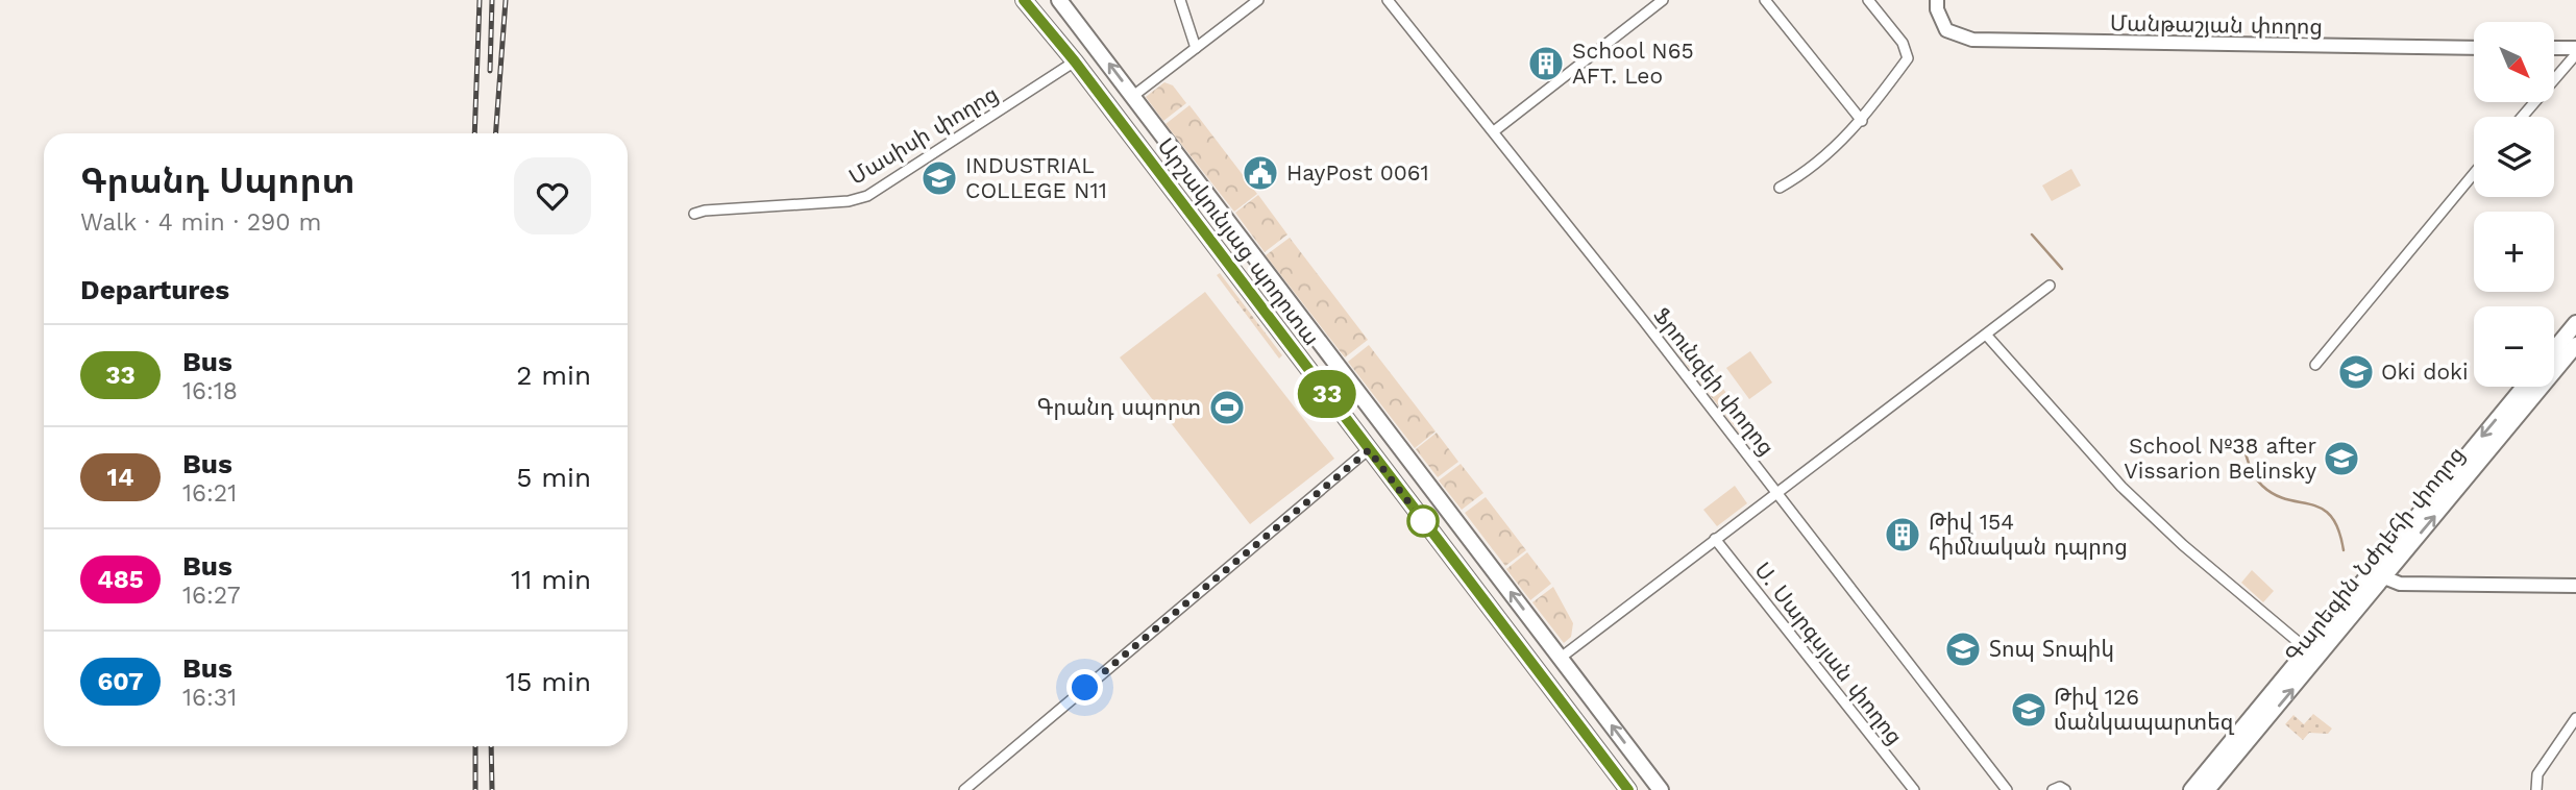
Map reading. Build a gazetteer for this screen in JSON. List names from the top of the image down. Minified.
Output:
{"streets":{"main road":["Արշակունյաց պողոտա","Գարեգին Նժդեհի փողոց"],"street":["Մանթաշյան փողոց","Մասիսի փողոց","Ֆրունզեի փողոց","Ս. Սարգսյան փողոց"]},"crossings":[["Մասիսի փողոց","Արշակունյաց պողոտա"]],"places":{"building":["School N65 AFT. Leo","Թիվ 154 հիմնական դպրոց"],"public building":["HayPost 0061"],"school or university":["INDUSTRIAL COLLEGE N11","Oki doki","School №38 after Vissarion Belinsky","Տոպ Տոպիկ","Թիվ 126 մանկապարտեզ"],"sports":["Գրանդ սպորտ"]},"lines":["bus line 33"],"north":"bottom right","page":{"on_map":"33","map_buttons":["+","−"],"heading":[["Գրանդ Սպորտ","Walk · 4 min · 290 m"],"Departures"],"list":[{"mark":"33","name":"Bus","note":"16:18","value":"2 min"},{"mark":"14","name":"Bus","note":"16:21","value":"5 min"},{"mark":"485","name":"Bus","note":"16:27","value":"11 min"},{"mark":"607","name":"Bus","note":"16:31","value":"15 min"}]}}
